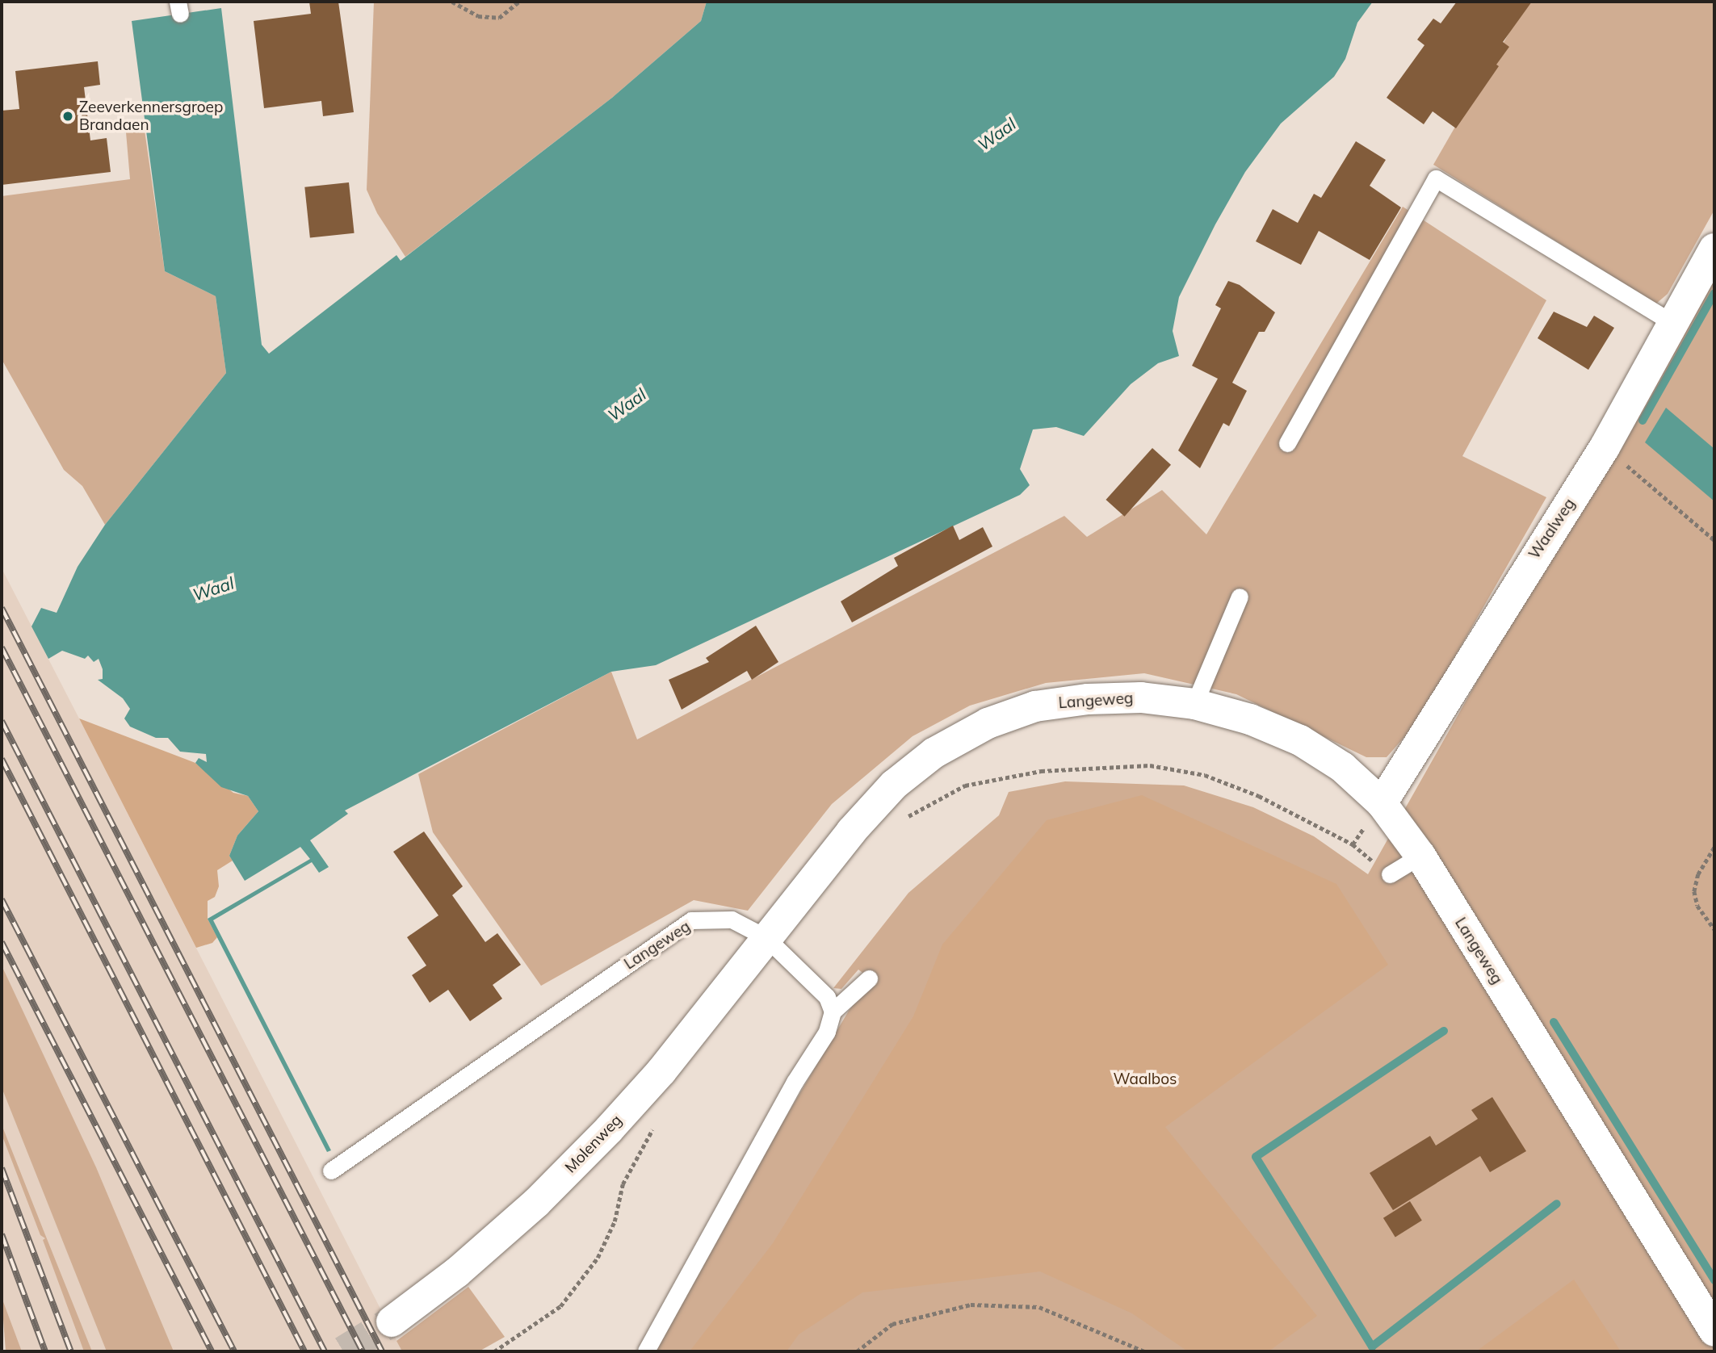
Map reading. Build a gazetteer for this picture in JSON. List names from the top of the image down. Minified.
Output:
{"streets":{"main road":["Waalweg","Langeweg","Molenweg"]},"crossings":[["Waalweg","Langeweg"],["Langeweg","Molenweg"]],"water":["Waal"],"parks":["Waalbos"],"places":["Zeeverkennersgroep Brandaen"]}
